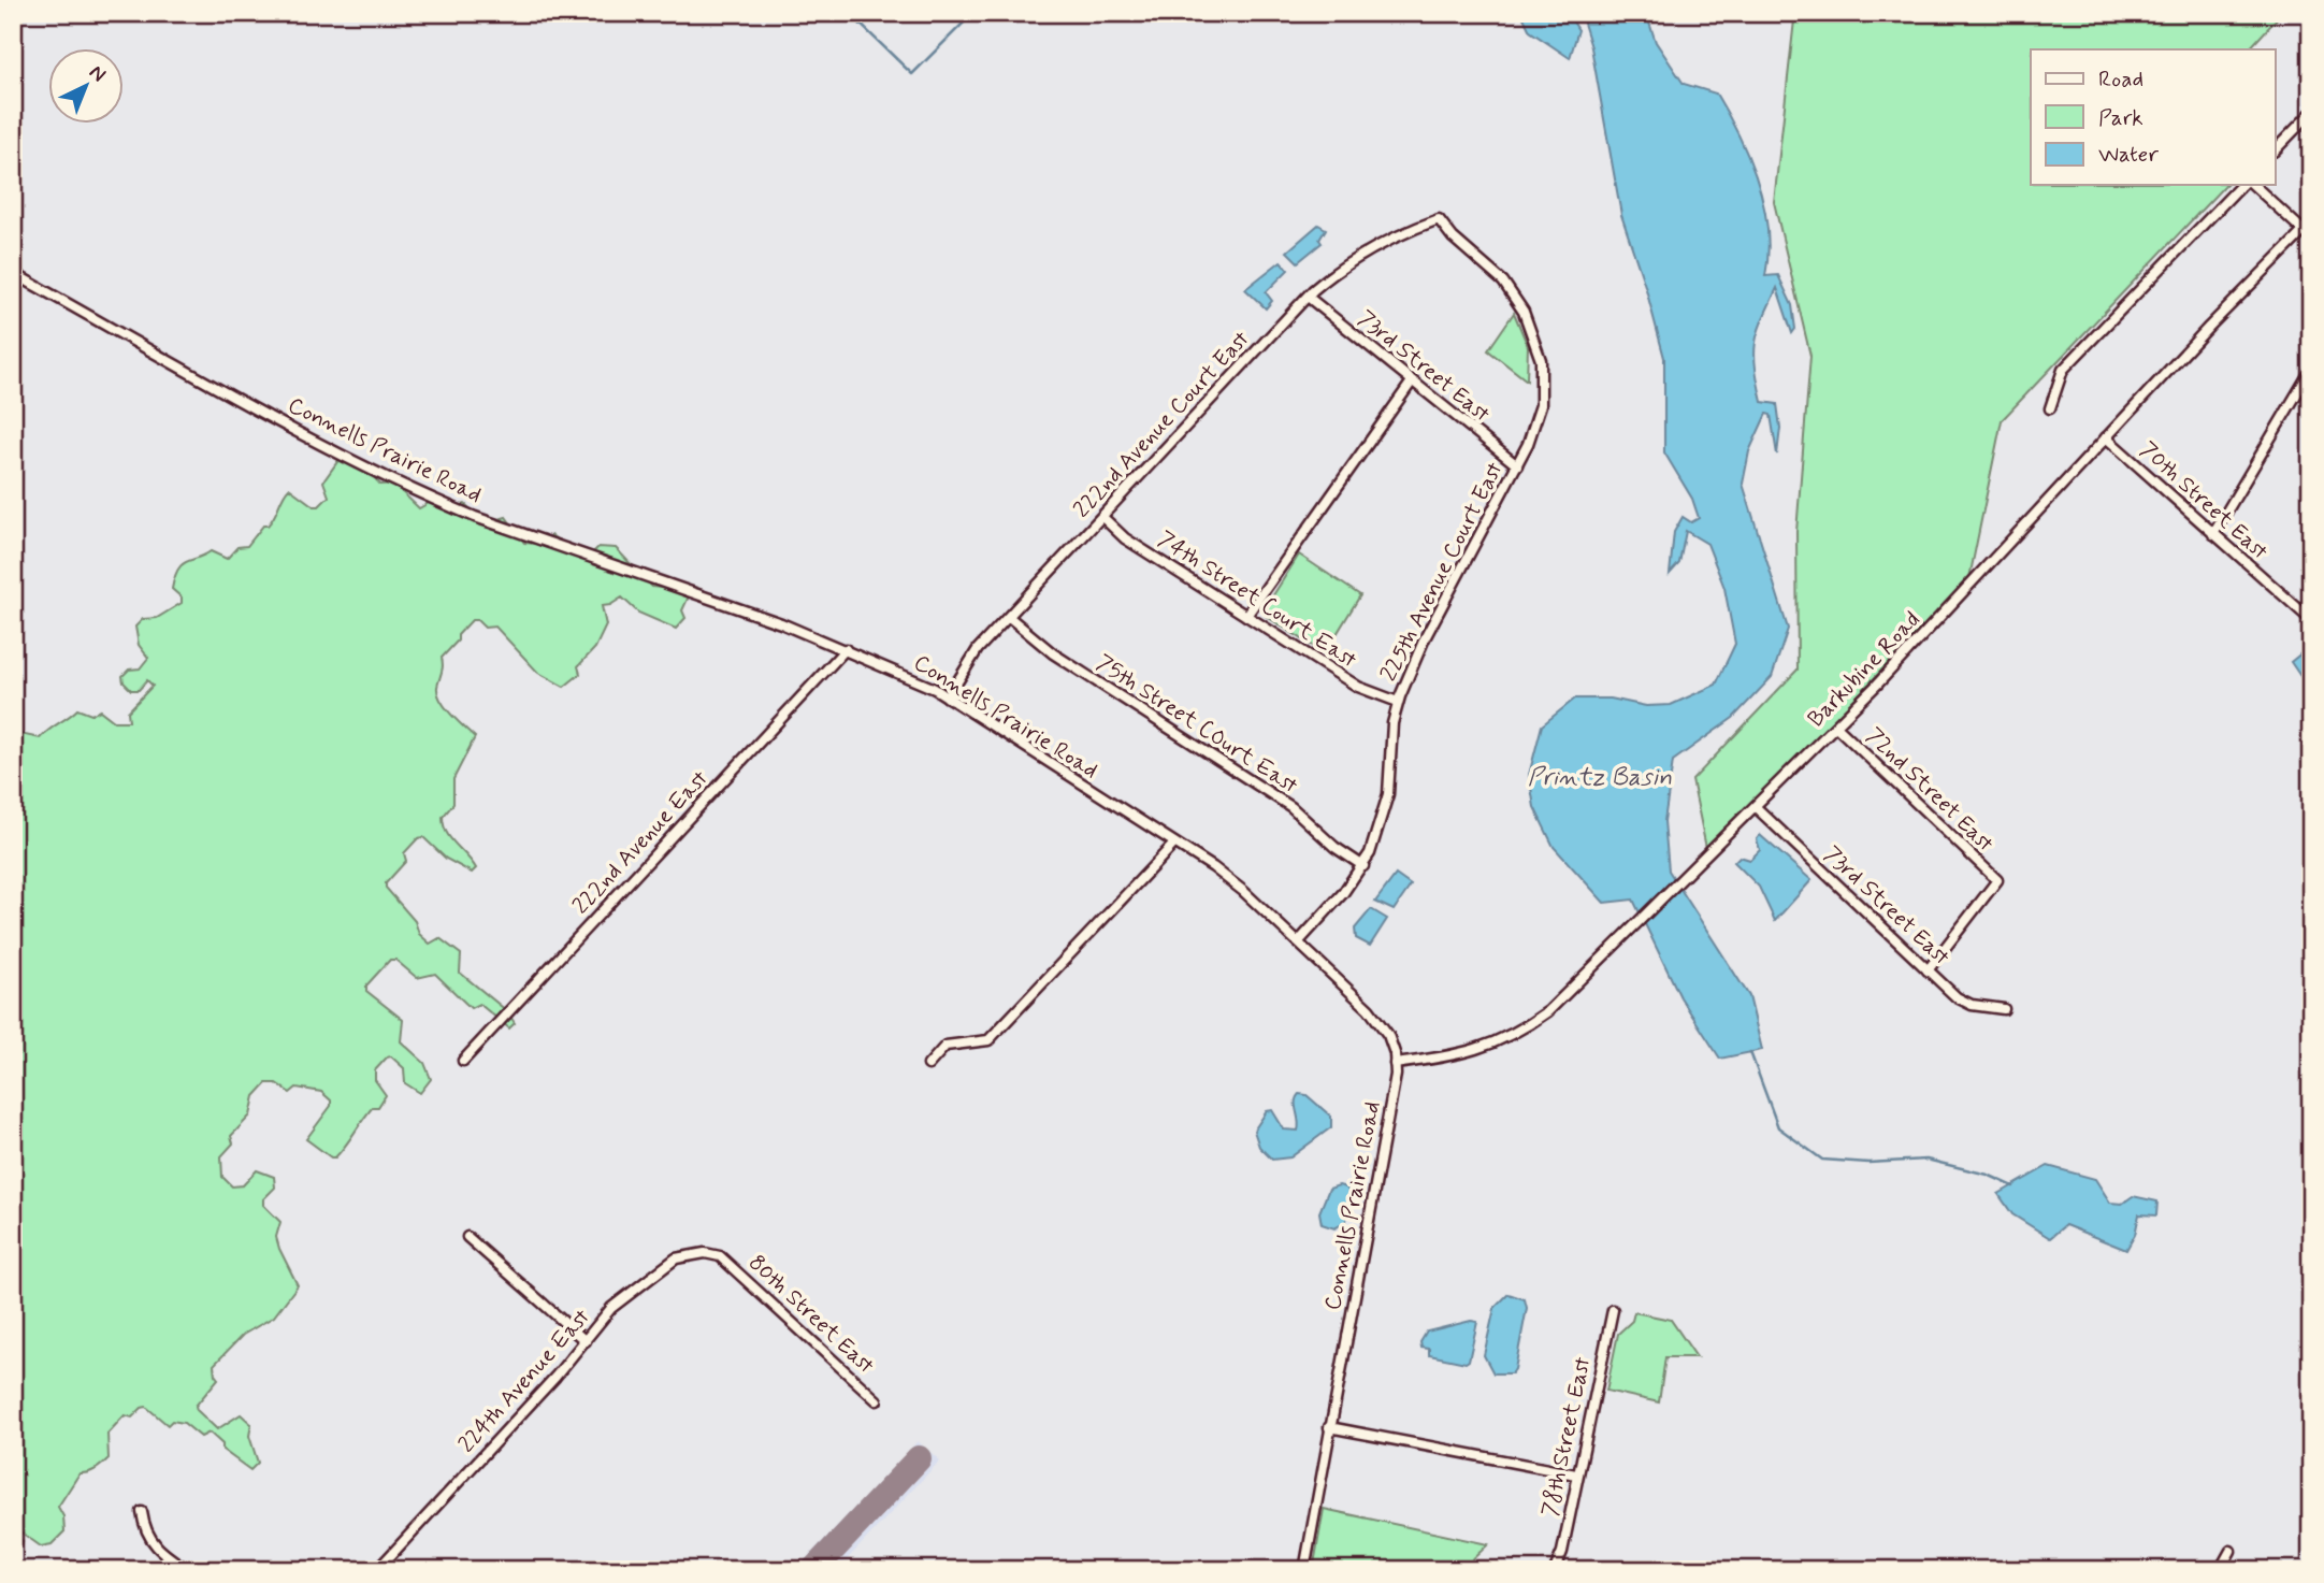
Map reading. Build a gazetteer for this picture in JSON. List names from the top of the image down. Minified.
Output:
{"streets":{"street":["73rd Street East","222nd Avenue Court East","Connells Prairie Road","70th Street East","225th Avenue Court East","74th Street Court East","Barkubine Road","75th Street COurt East","72nd Street East","222nd Avenue East","80th Street East","224th Avenue East","78th Street East"]},"crossings":[["73rd Street East","222nd Avenue Court East"],["73rd Street East","225th Avenue Court East"],["73rd Street East","Barkubine Road"],["73rd Street East","72nd Street East"],["222nd Avenue Court East","Connells Prairie Road"],["222nd Avenue Court East","225th Avenue Court East"],["222nd Avenue Court East","74th Street Court East"],["222nd Avenue Court East","75th Street COurt East"],["Connells Prairie Road","225th Avenue Court East"],["Connells Prairie Road","Barkubine Road"],["Connells Prairie Road","222nd Avenue East"],["70th Street East","Barkubine Road"],["225th Avenue Court East","74th Street Court East"],["225th Avenue Court East","75th Street COurt East"],["Barkubine Road","72nd Street East"],["80th Street East","224th Avenue East"]],"water":["Printz Basin"],"legend":["Road","Park","Water"],"north":"top right"}
